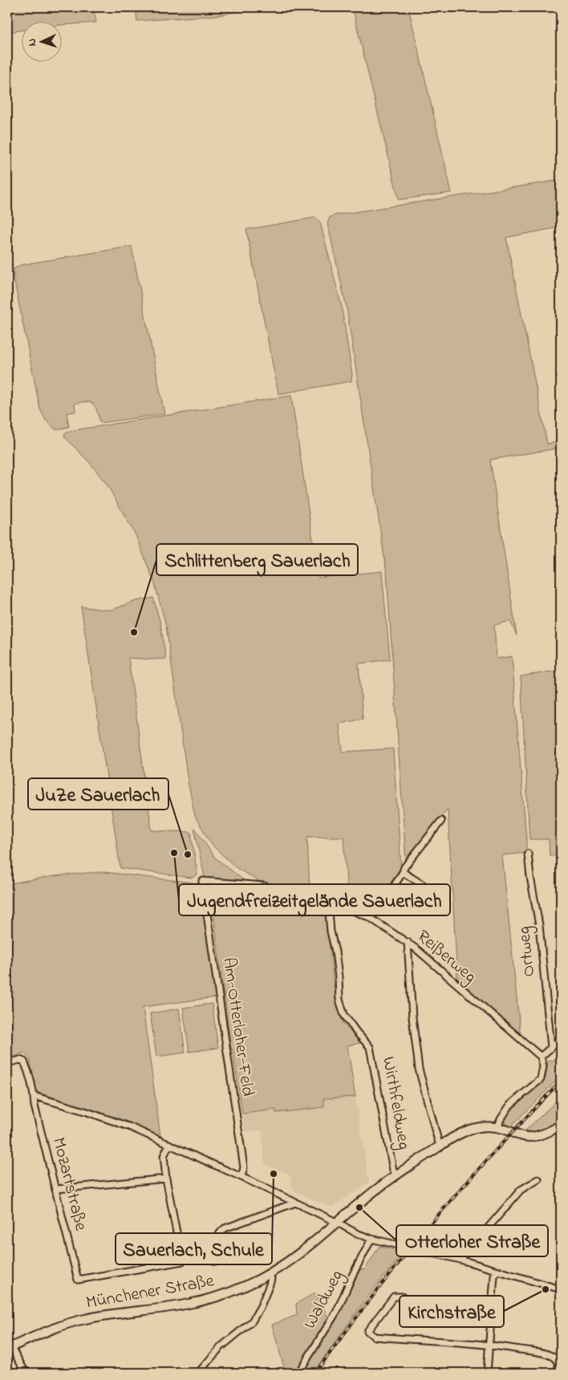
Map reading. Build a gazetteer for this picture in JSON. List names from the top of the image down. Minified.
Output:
{"streets":{"main road":["Münchener Straße"],"street":["Ortweg","Reißerweg","Am-Otterloher-Feld","Wirthfeldweg","Mozartstraße","Waldweg"]},"crossings":[["Reißerweg","Am-Otterloher-Feld"],["Reißerweg","Wirthfeldweg"],["Wirthfeldweg","Münchener Straße"]],"places":["Schlittenberg Sauerlach","Jugendfreizeitgelände Sauerlach","JuZe Sauerlach","Sauerlach, Schule","Otterloher Straße","Kirchstraße"],"north":"left"}
